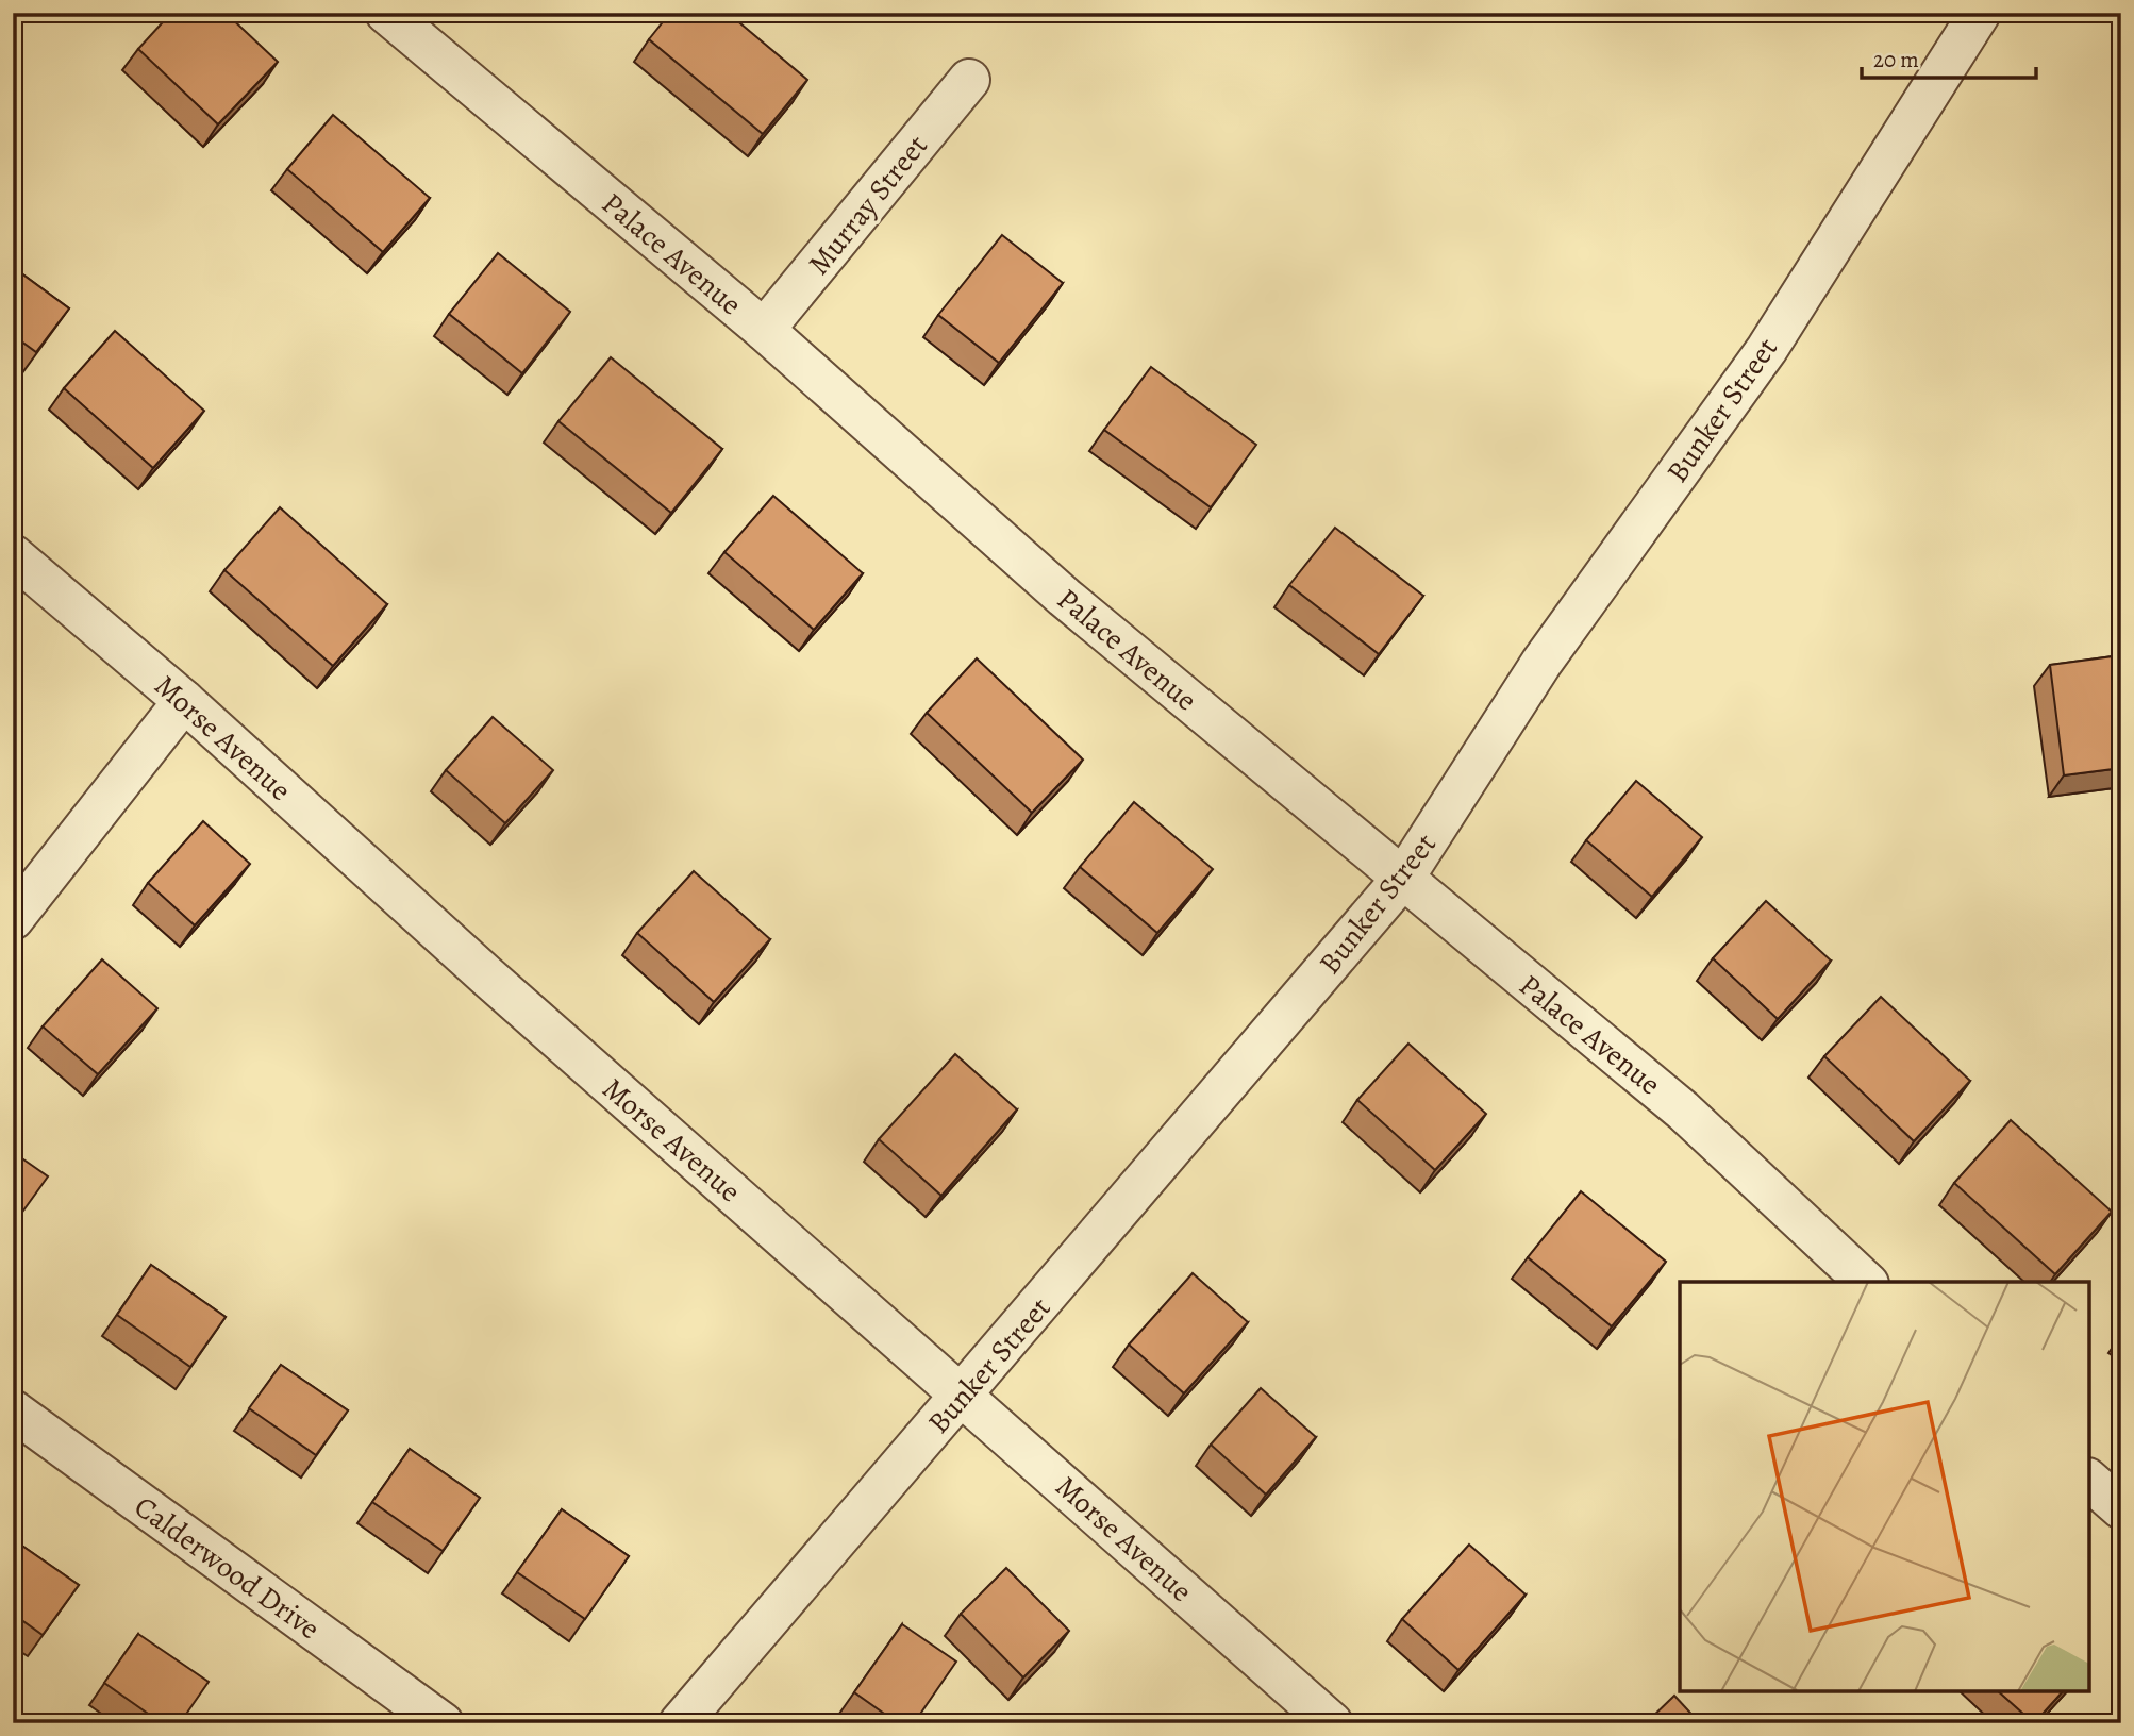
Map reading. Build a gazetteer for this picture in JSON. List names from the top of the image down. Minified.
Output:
{"streets":{"street":["Murray Street","Palace Avenue","Bunker Street","Morse Avenue","Calderwood Drive"]},"crossings":[["Murray Street","Palace Avenue"],["Palace Avenue","Bunker Street"],["Bunker Street","Morse Avenue"]],"scale_bar":"20 m"}
